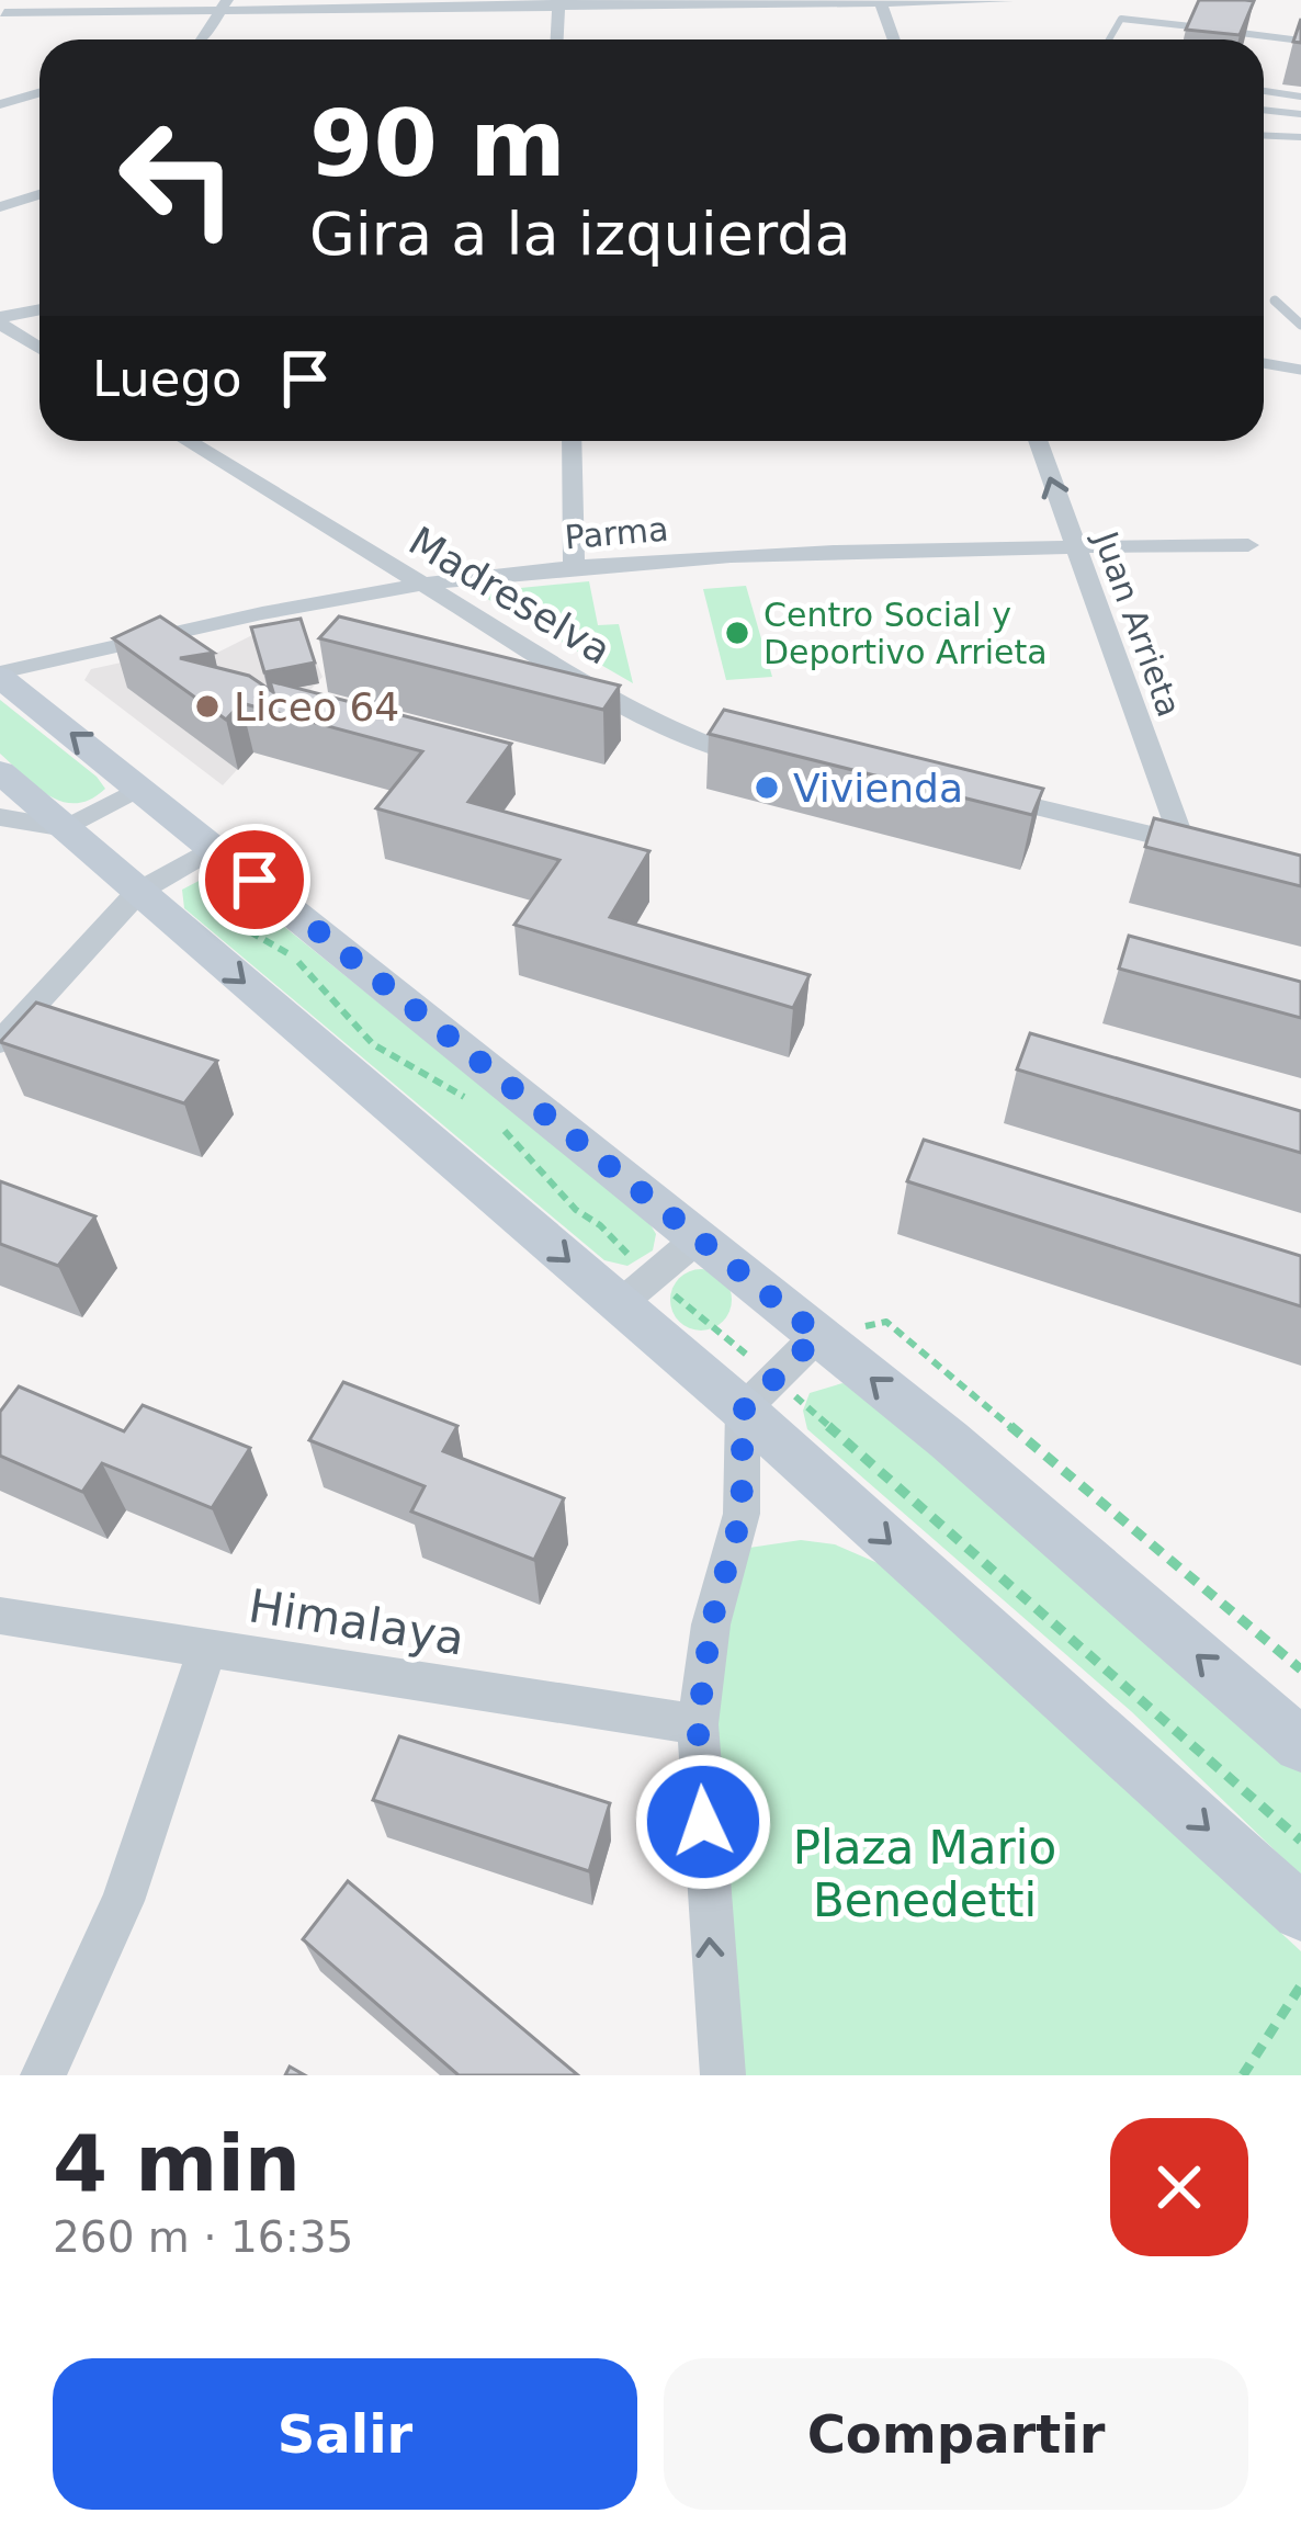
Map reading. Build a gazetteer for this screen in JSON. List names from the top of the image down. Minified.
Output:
{"streets":{"street":["Parma","Madreselva","Juan Arrieta","Himalaya"]},"crossings":[["Parma","Madreselva"],["Parma","Juan Arrieta"]],"parks":["Plaza Mario Benedetti"],"places":["Centro Social y Deportivo Arrieta","Liceo 64","Vivienda"],"page":{"turn":["90 m","Gira a la izquierda"],"then":"Luego","heading":["4 min","260 m · 16:35"],"buttons":["Salir","Compartir"]}}
